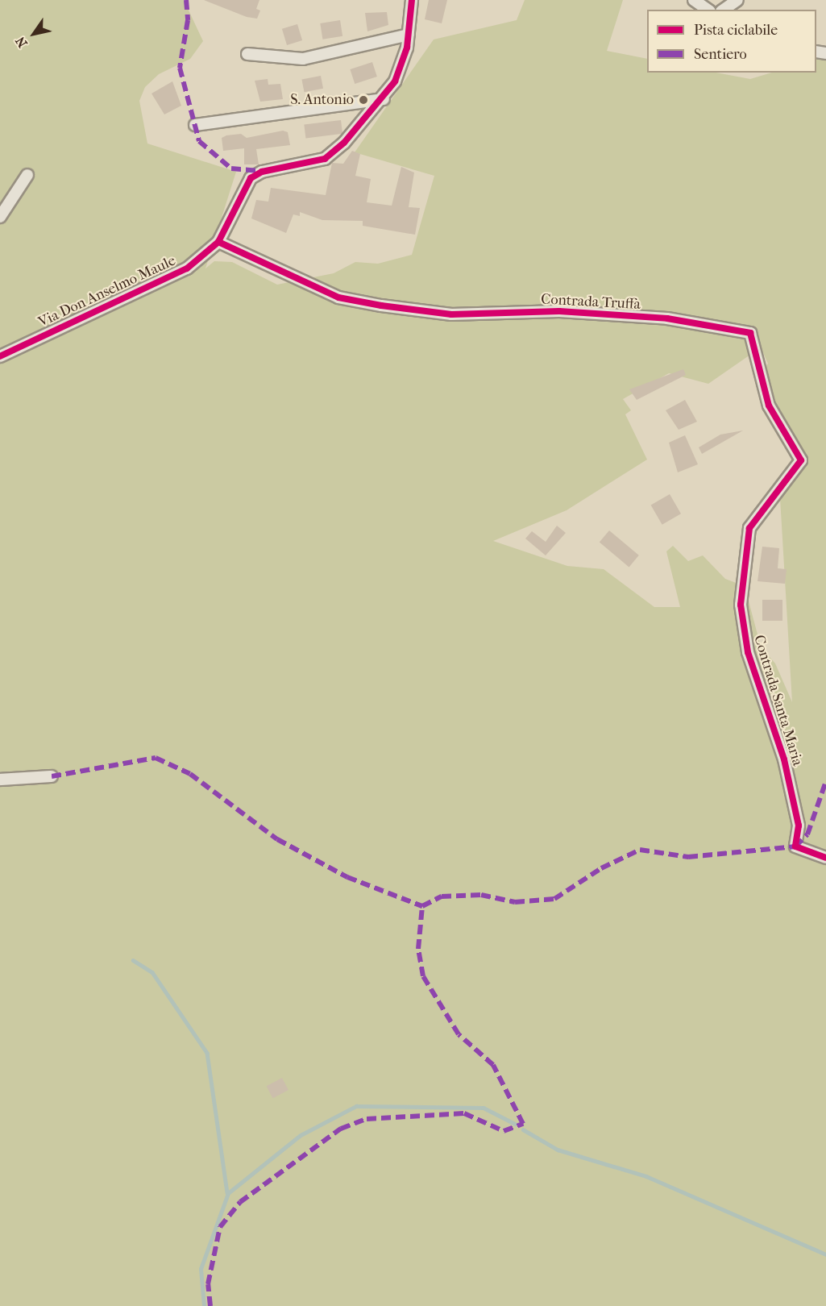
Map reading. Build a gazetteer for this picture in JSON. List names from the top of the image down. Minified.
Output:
{"streets":{"street":["Via Don Anselmo Maule","Contrada Truffa","Contrada Santa Maria"]},"crossings":[["Via Don Anselmo Maule","Contrada Truffa"],["Contrada Truffa","Contrada Santa Maria"]],"places":["S. Antonio"],"legend":["Pista ciclabile","Sentiero"],"north":"bottom left"}
